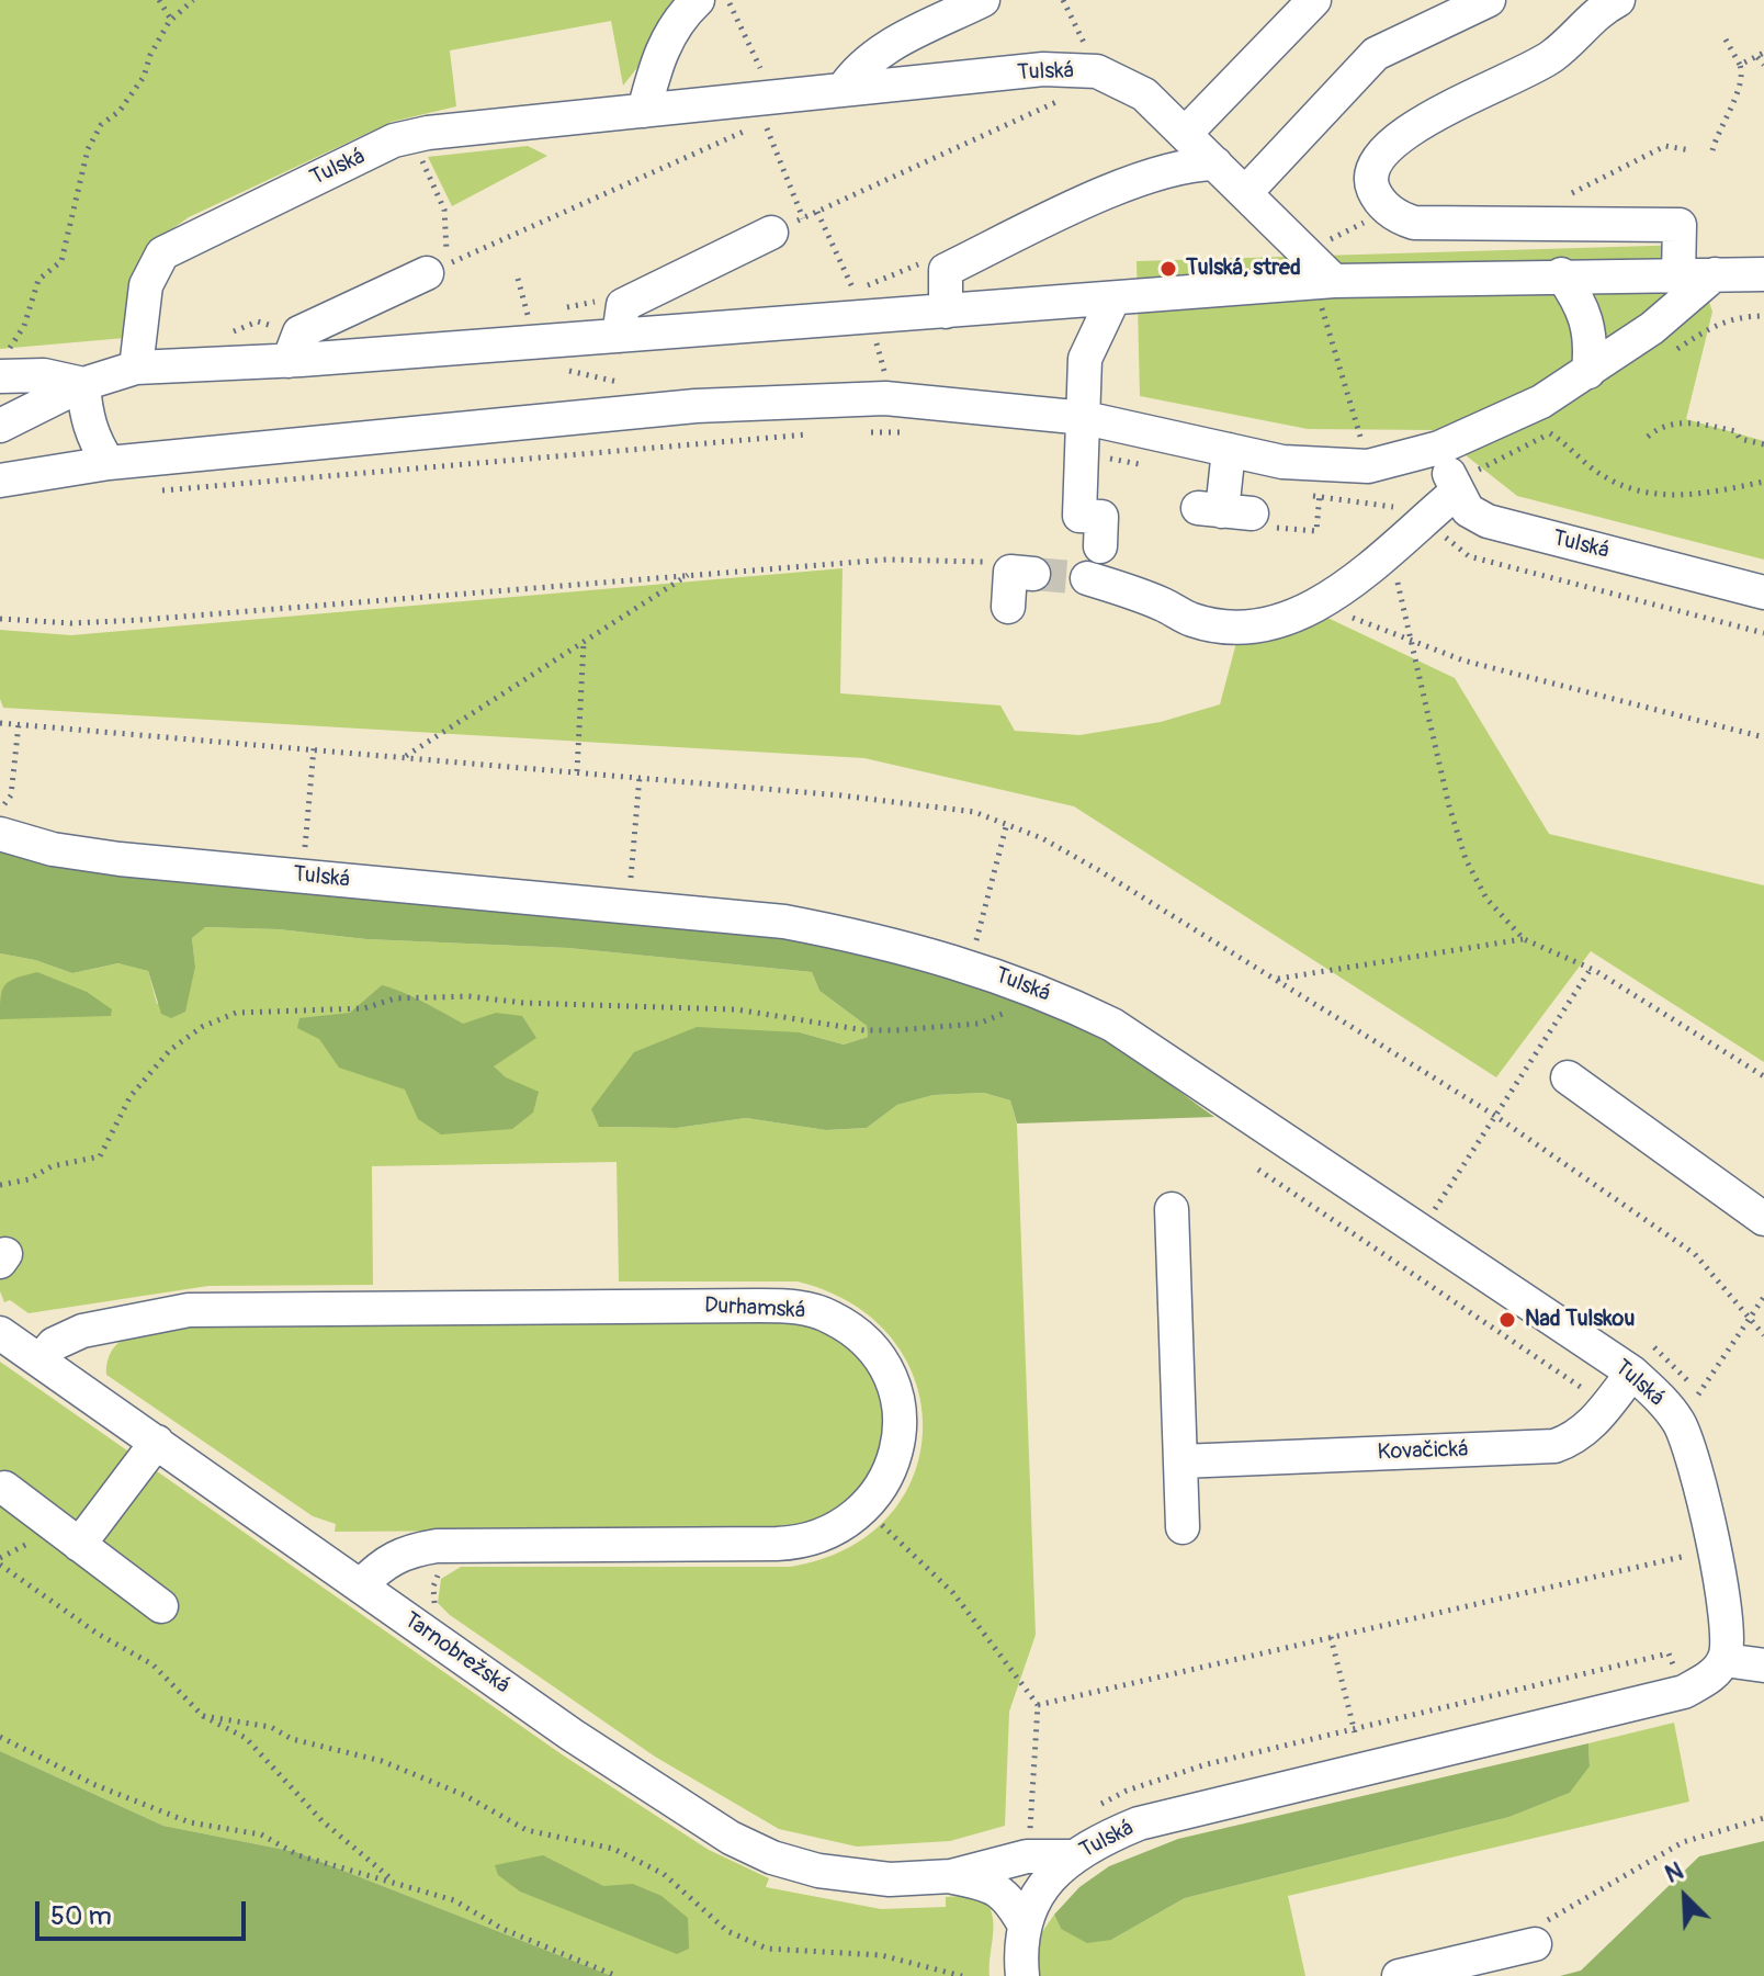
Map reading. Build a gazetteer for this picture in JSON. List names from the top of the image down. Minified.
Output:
{"streets":{"street":["Tulská","Durhamská","Kovačická","Tarnobrežská"]},"crossings":[["Tulská","Kovačická"],["Tulská","Tarnobrežská"],["Durhamská","Tarnobrežská"]],"places":["Tulská, stred","Nad Tulskou"],"scale_bar":"50 m","north":"top left"}
